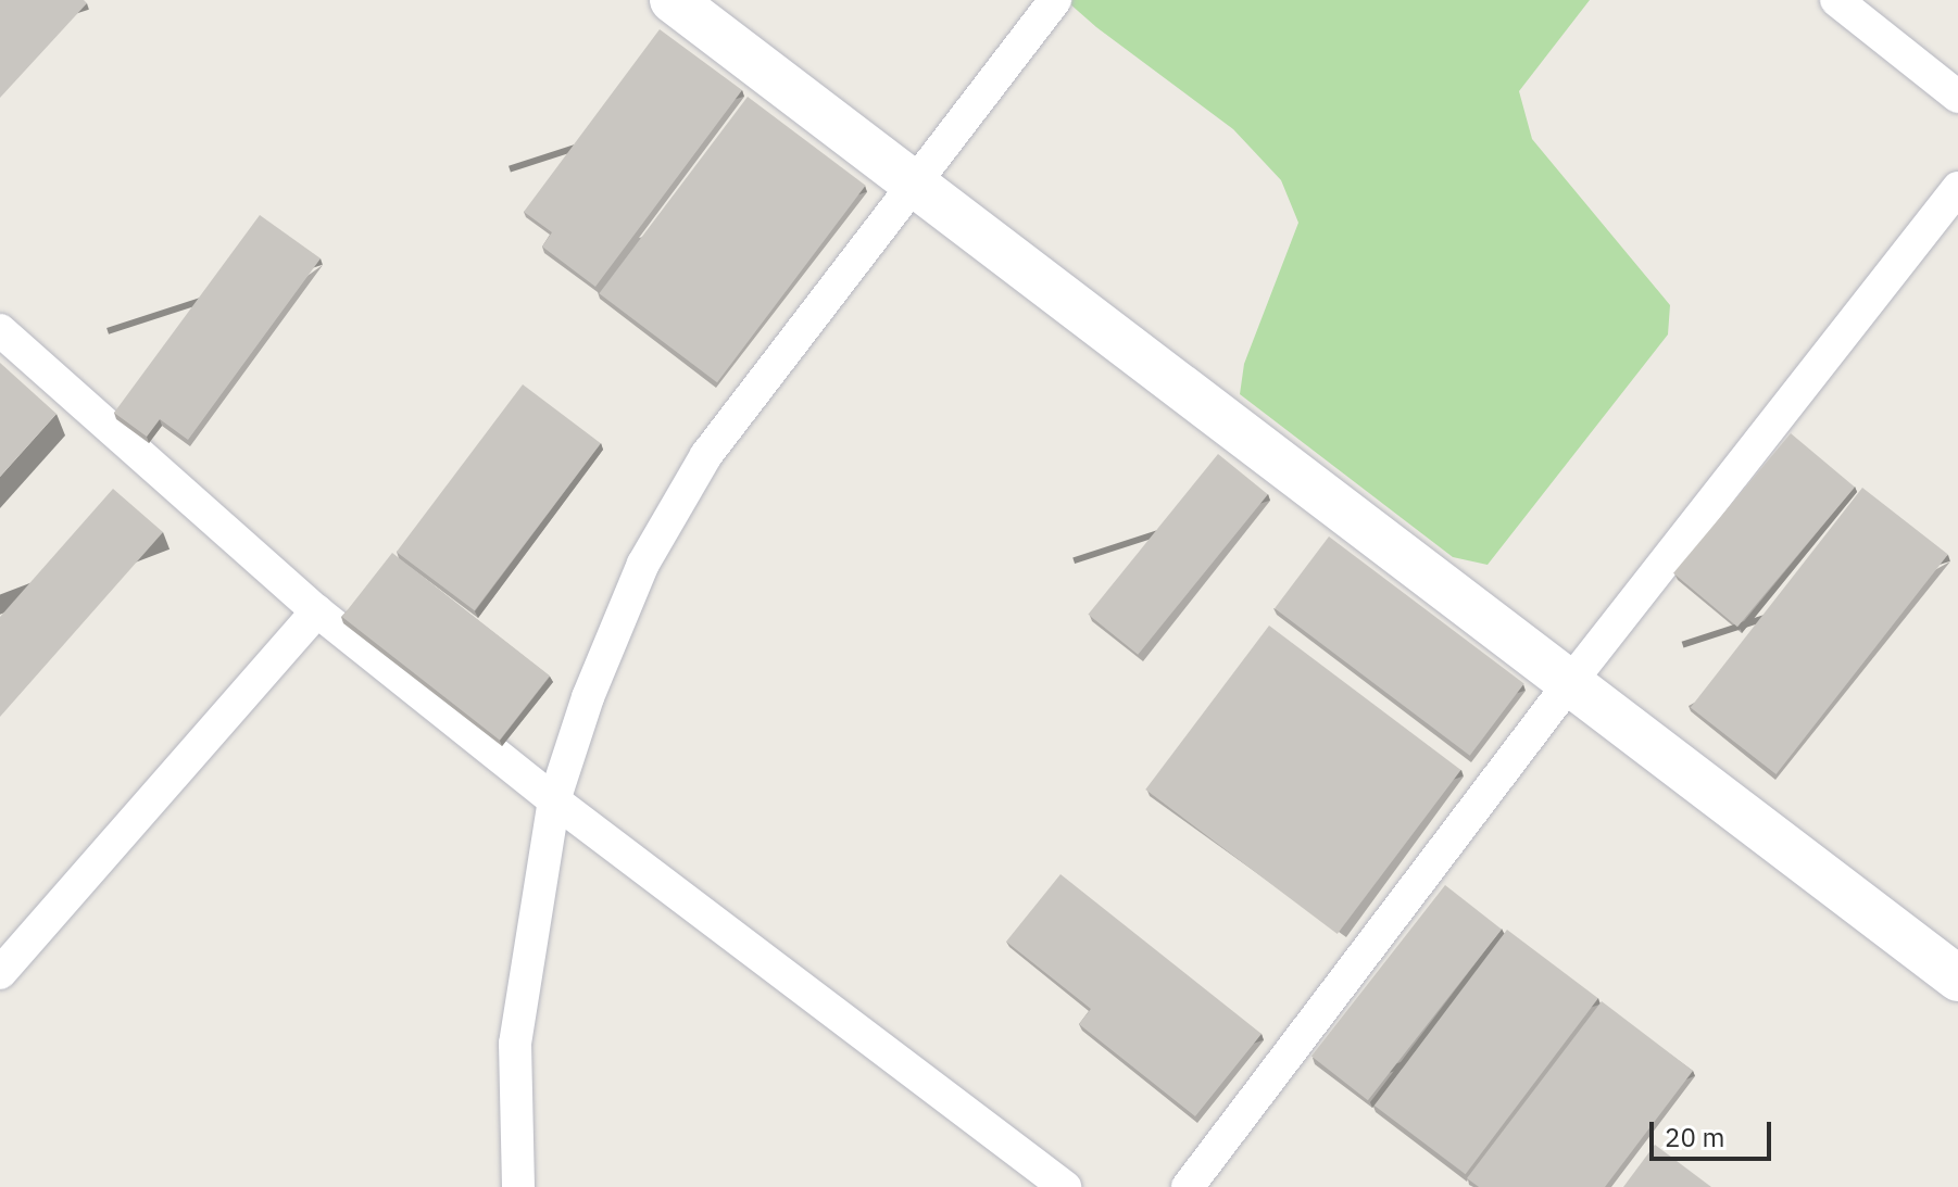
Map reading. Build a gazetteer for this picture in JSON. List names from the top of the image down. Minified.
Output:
{"scale_bar":"20 m"}
